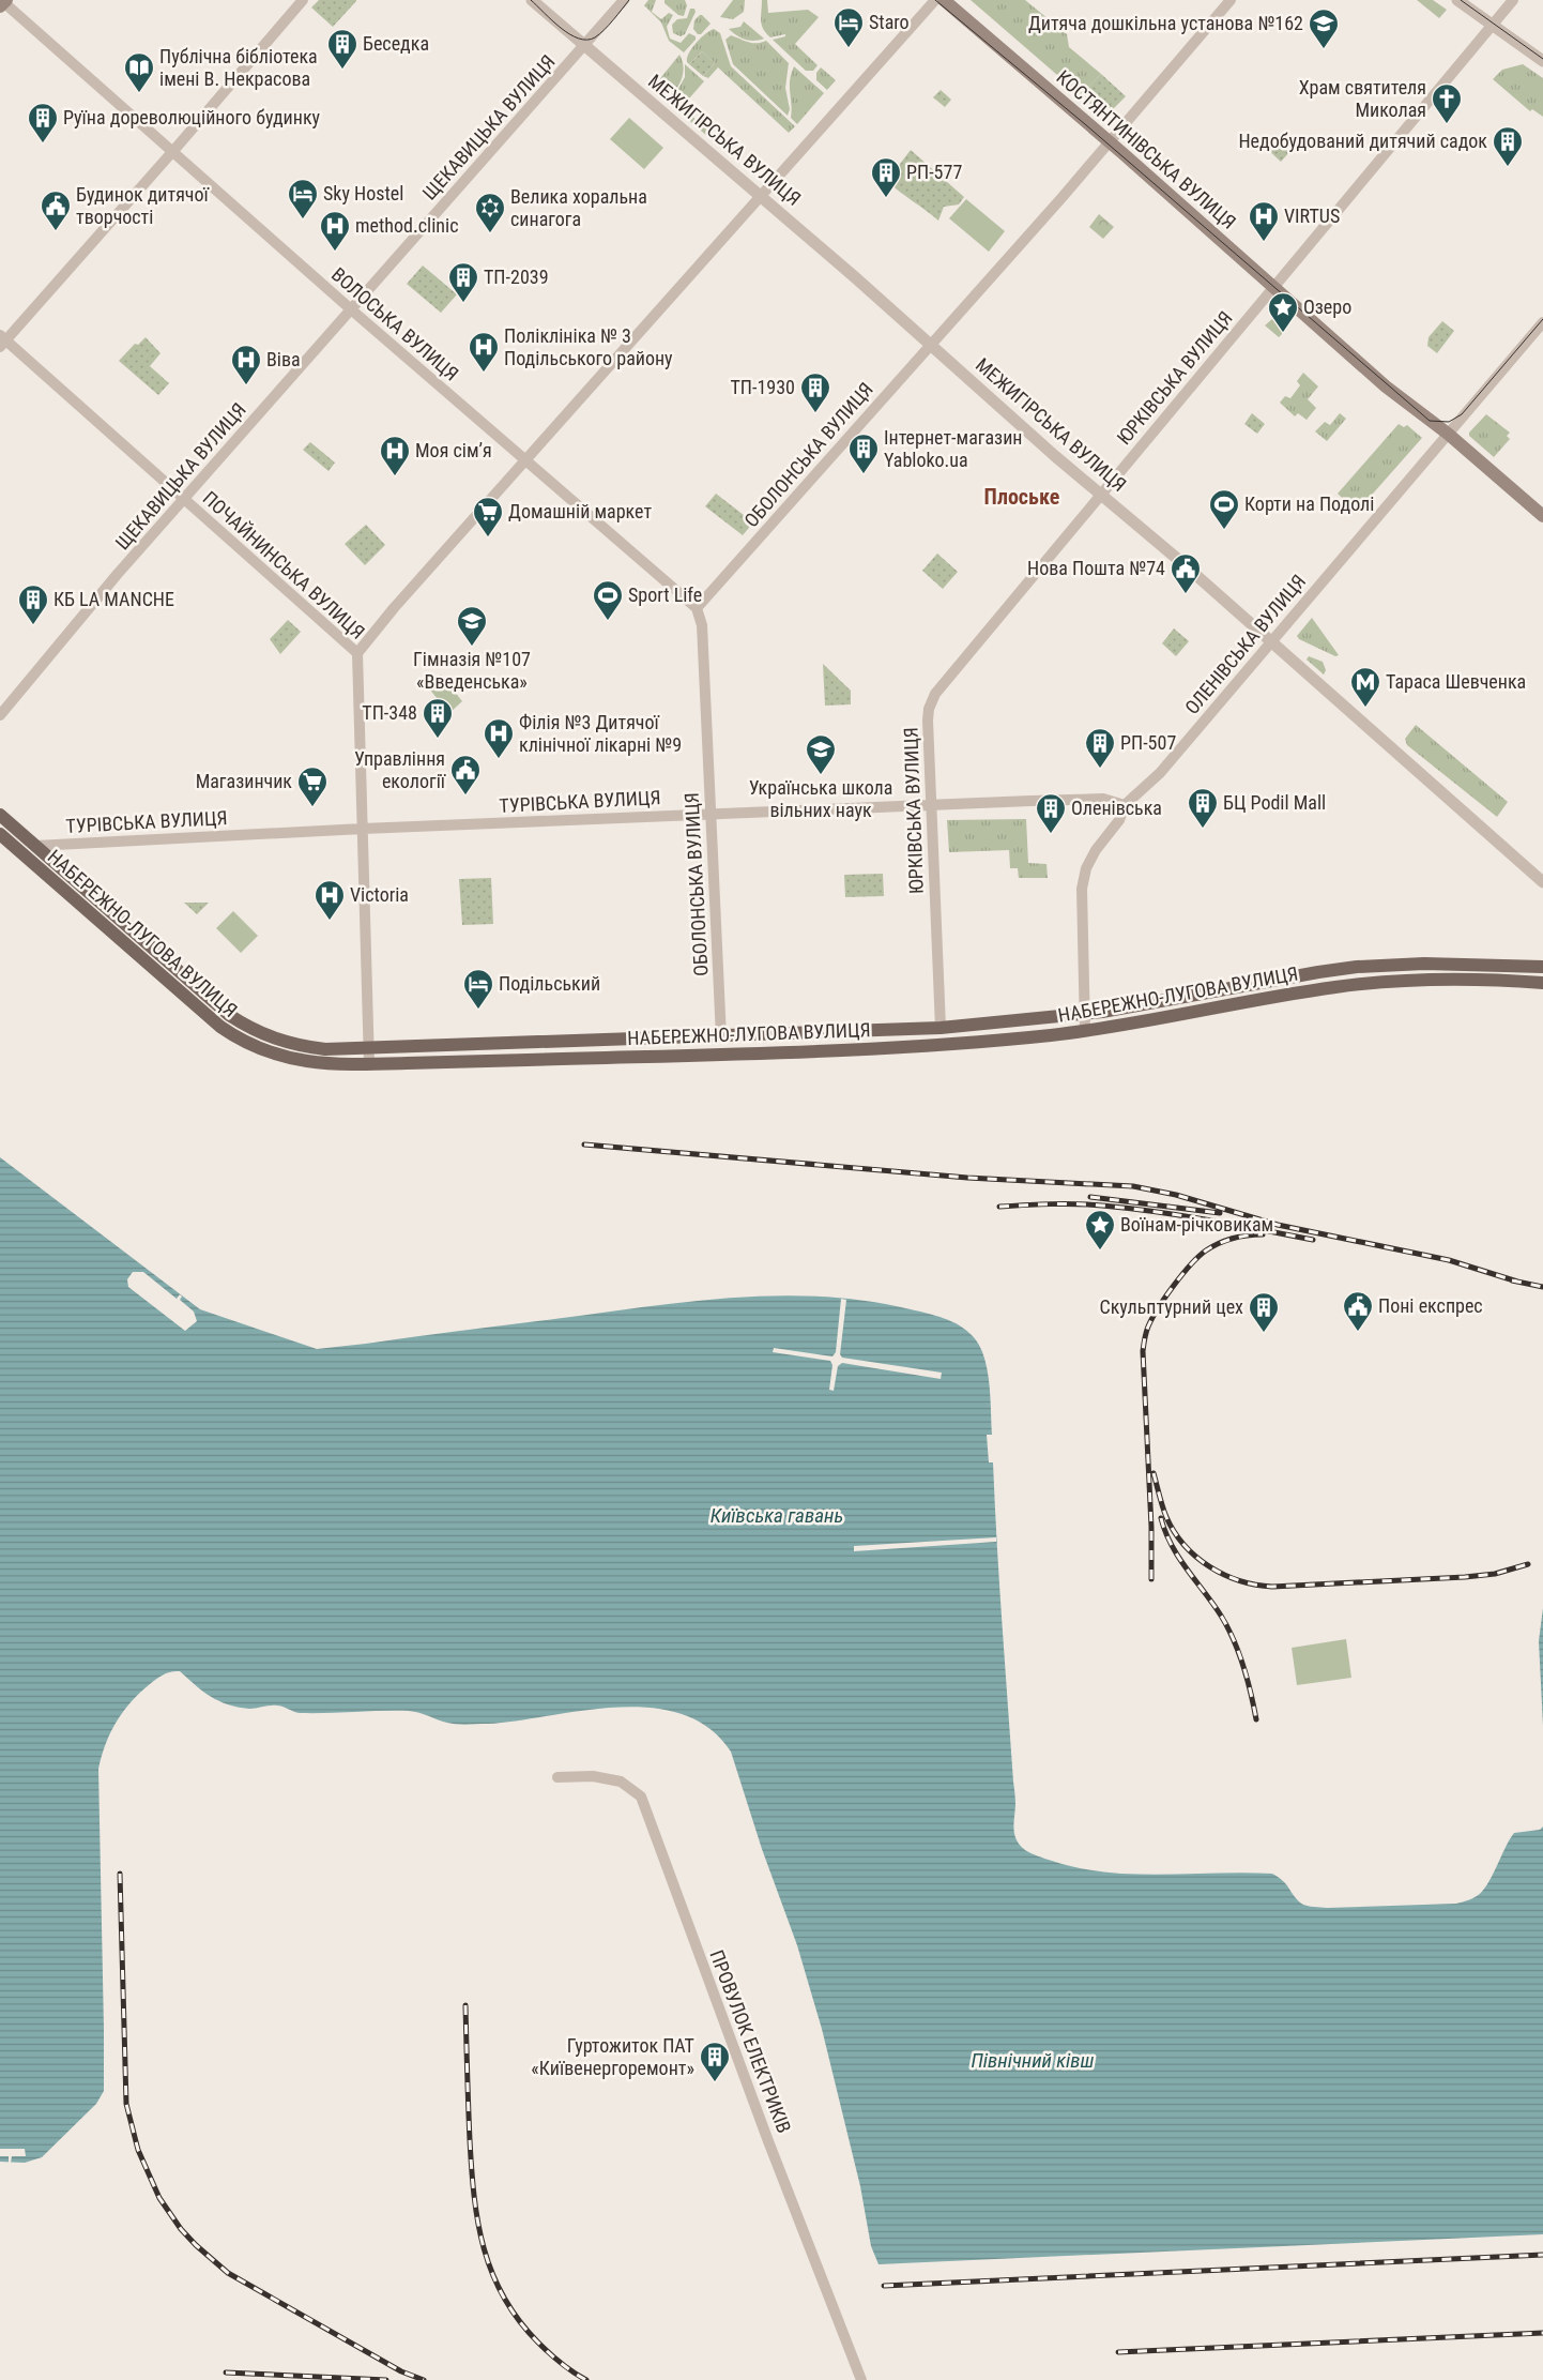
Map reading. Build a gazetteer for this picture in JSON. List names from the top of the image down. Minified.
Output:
{"streets":{"main road":["КОСТЯНТИНІВСЬКА ВУЛИЦЯ","НАБЕРЕЖНО-ЛУГОВА ВУЛИЦЯ"],"street":["ЩЕКАВИЦЬКА ВУЛИЦЯ","МЕЖИГІРСЬКА ВУЛИЦЯ","ВОЛОСЬКА ВУЛИЦЯ","ЮРКІВСЬКА ВУЛИЦЯ","ОБОЛОНСЬКА ВУЛИЦЯ","ПОЧАЙНИНСЬКА ВУЛИЦЯ","ОЛЕНІВСЬКА ВУЛИЦЯ","ТУРІВСЬКА ВУЛИЦЯ","ПРОВУЛОК ЕЛЕКТРИКІВ"]},"crossings":[["ЩЕКАВИЦЬКА ВУЛИЦЯ","МЕЖИГІРСЬКА ВУЛИЦЯ"],["ЩЕКАВИЦЬКА ВУЛИЦЯ","ВОЛОСЬКА ВУЛИЦЯ"],["ЩЕКАВИЦЬКА ВУЛИЦЯ","ПОЧАЙНИНСЬКА ВУЛИЦЯ"],["МЕЖИГІРСЬКА ВУЛИЦЯ","ЮРКІВСЬКА ВУЛИЦЯ"],["МЕЖИГІРСЬКА ВУЛИЦЯ","ОБОЛОНСЬКА ВУЛИЦЯ"],["МЕЖИГІРСЬКА ВУЛИЦЯ","ОЛЕНІВСЬКА ВУЛИЦЯ"],["КОСТЯНТИНІВСЬКА ВУЛИЦЯ","ЮРКІВСЬКА ВУЛИЦЯ"],["КОСТЯНТИНІВСЬКА ВУЛИЦЯ","ОБОЛОНСЬКА ВУЛИЦЯ"],["КОСТЯНТИНІВСЬКА ВУЛИЦЯ","ОЛЕНІВСЬКА ВУЛИЦЯ"],["ВОЛОСЬКА ВУЛИЦЯ","ОБОЛОНСЬКА ВУЛИЦЯ"],["ЮРКІВСЬКА ВУЛИЦЯ","ТУРІВСЬКА ВУЛИЦЯ"],["ЮРКІВСЬКА ВУЛИЦЯ","НАБЕРЕЖНО-ЛУГОВА ВУЛИЦЯ"],["ОБОЛОНСЬКА ВУЛИЦЯ","ТУРІВСЬКА ВУЛИЦЯ"],["ОБОЛОНСЬКА ВУЛИЦЯ","НАБЕРЕЖНО-ЛУГОВА ВУЛИЦЯ"],["ПОЧАЙНИНСЬКА ВУЛИЦЯ","ТУРІВСЬКА ВУЛИЦЯ"],["ПОЧАЙНИНСЬКА ВУЛИЦЯ","НАБЕРЕЖНО-ЛУГОВА ВУЛИЦЯ"],["ОЛЕНІВСЬКА ВУЛИЦЯ","ТУРІВСЬКА ВУЛИЦЯ"],["ОЛЕНІВСЬКА ВУЛИЦЯ","НАБЕРЕЖНО-ЛУГОВА ВУЛИЦЯ"],["ТУРІВСЬКА ВУЛИЦЯ","НАБЕРЕЖНО-ЛУГОВА ВУЛИЦЯ"]],"districts":["Плоське"],"water":["Київська гавань","Північний ківш"],"places":{"hotel":["Staro","Sky Hostel","Подільський"],"school or university":["Дитяча дошкільна установа №162","Гімназія №107 «Введенська»","Українська школа вільних наук"],"building":["Беседка","Руїна дореволюційного будинку","Недобудований дитячий садок","РП-577","ТП-2039","ТП-1930","Інтернет-магазин Yabloko.ua","КБ LA MANCHE","ТП-348","РП-507","БЦ Podil Mall","Оленівська","Скульптурний цех","Гуртожиток ПАТ «Київенергоремонт»"],"library":["Публічна бібліотека імені В. Некрасова"],"church":["Храм святителя Миколая"],"public building":["Будинок дитячої творчості","Нова Пошта №74","Управління екології","Поні експрес"],"synagogue":["Велика хоральна синагога"],"hospital":["VIRTUS","method.clinic","Поліклініка № 3 Подільського району","Віва","Моя сім’я","Філія №3 Дитячої клінічної лікарні №9","Victoria"],"place":["Озеро","Воїнам-річковикам"],"sports":["Корти на Подолі","Sport Life"],"supermarket":["Домашній маркет","Магазинчик"],"metro station":["Тараса Шевченка"]}}
